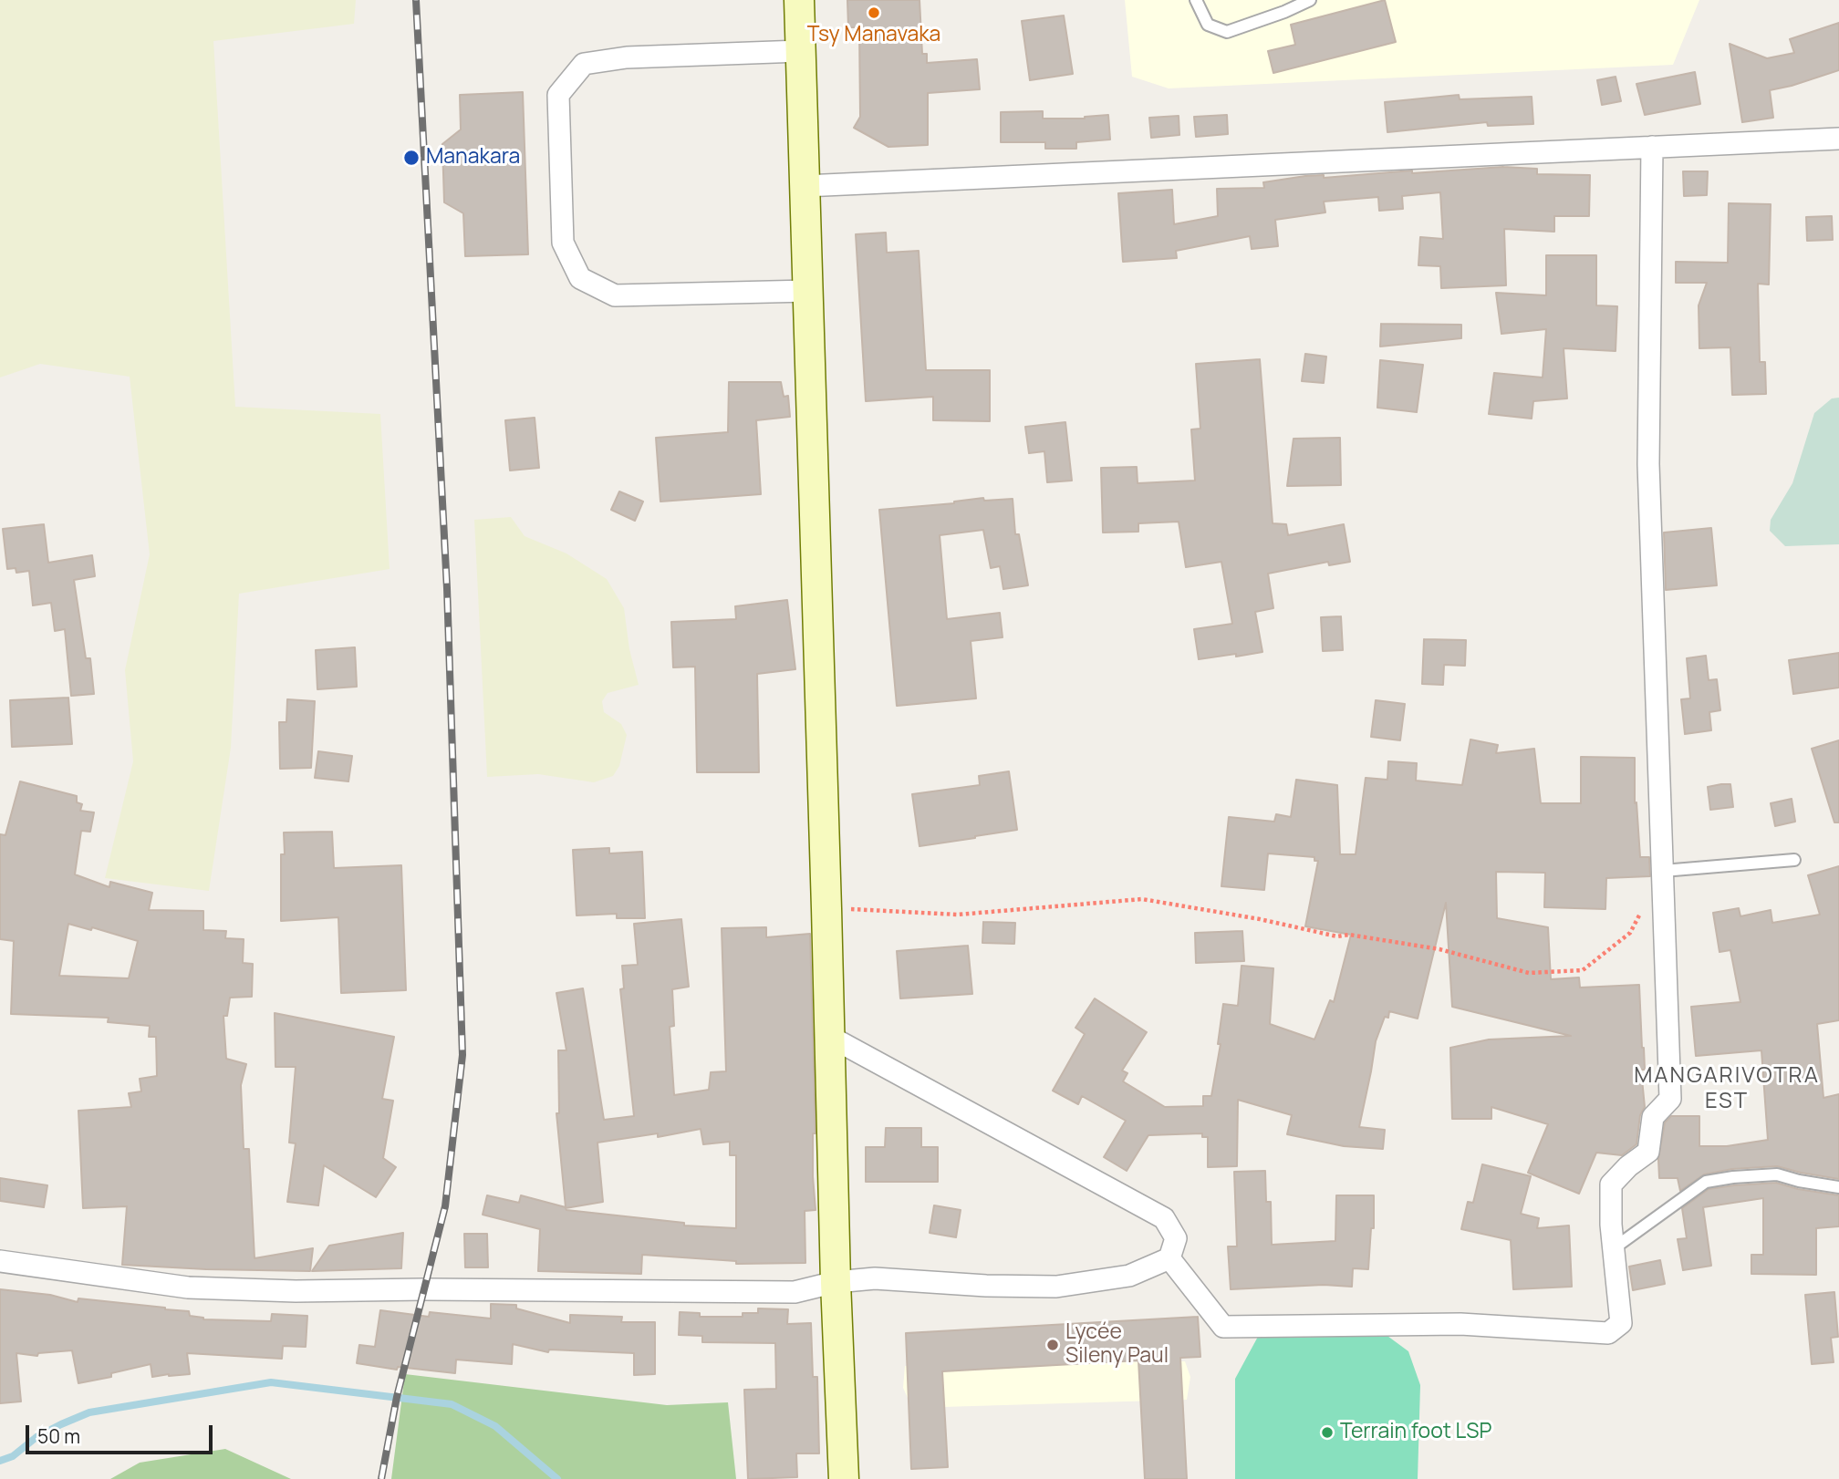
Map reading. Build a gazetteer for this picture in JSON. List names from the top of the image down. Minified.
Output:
{"districts":["MANGARIVOTRA EST"],"places":["Tsy Manavaka","Manakara","Lycée Sileny Paul","Terrain foot LSP"],"scale_bar":"50 m"}
